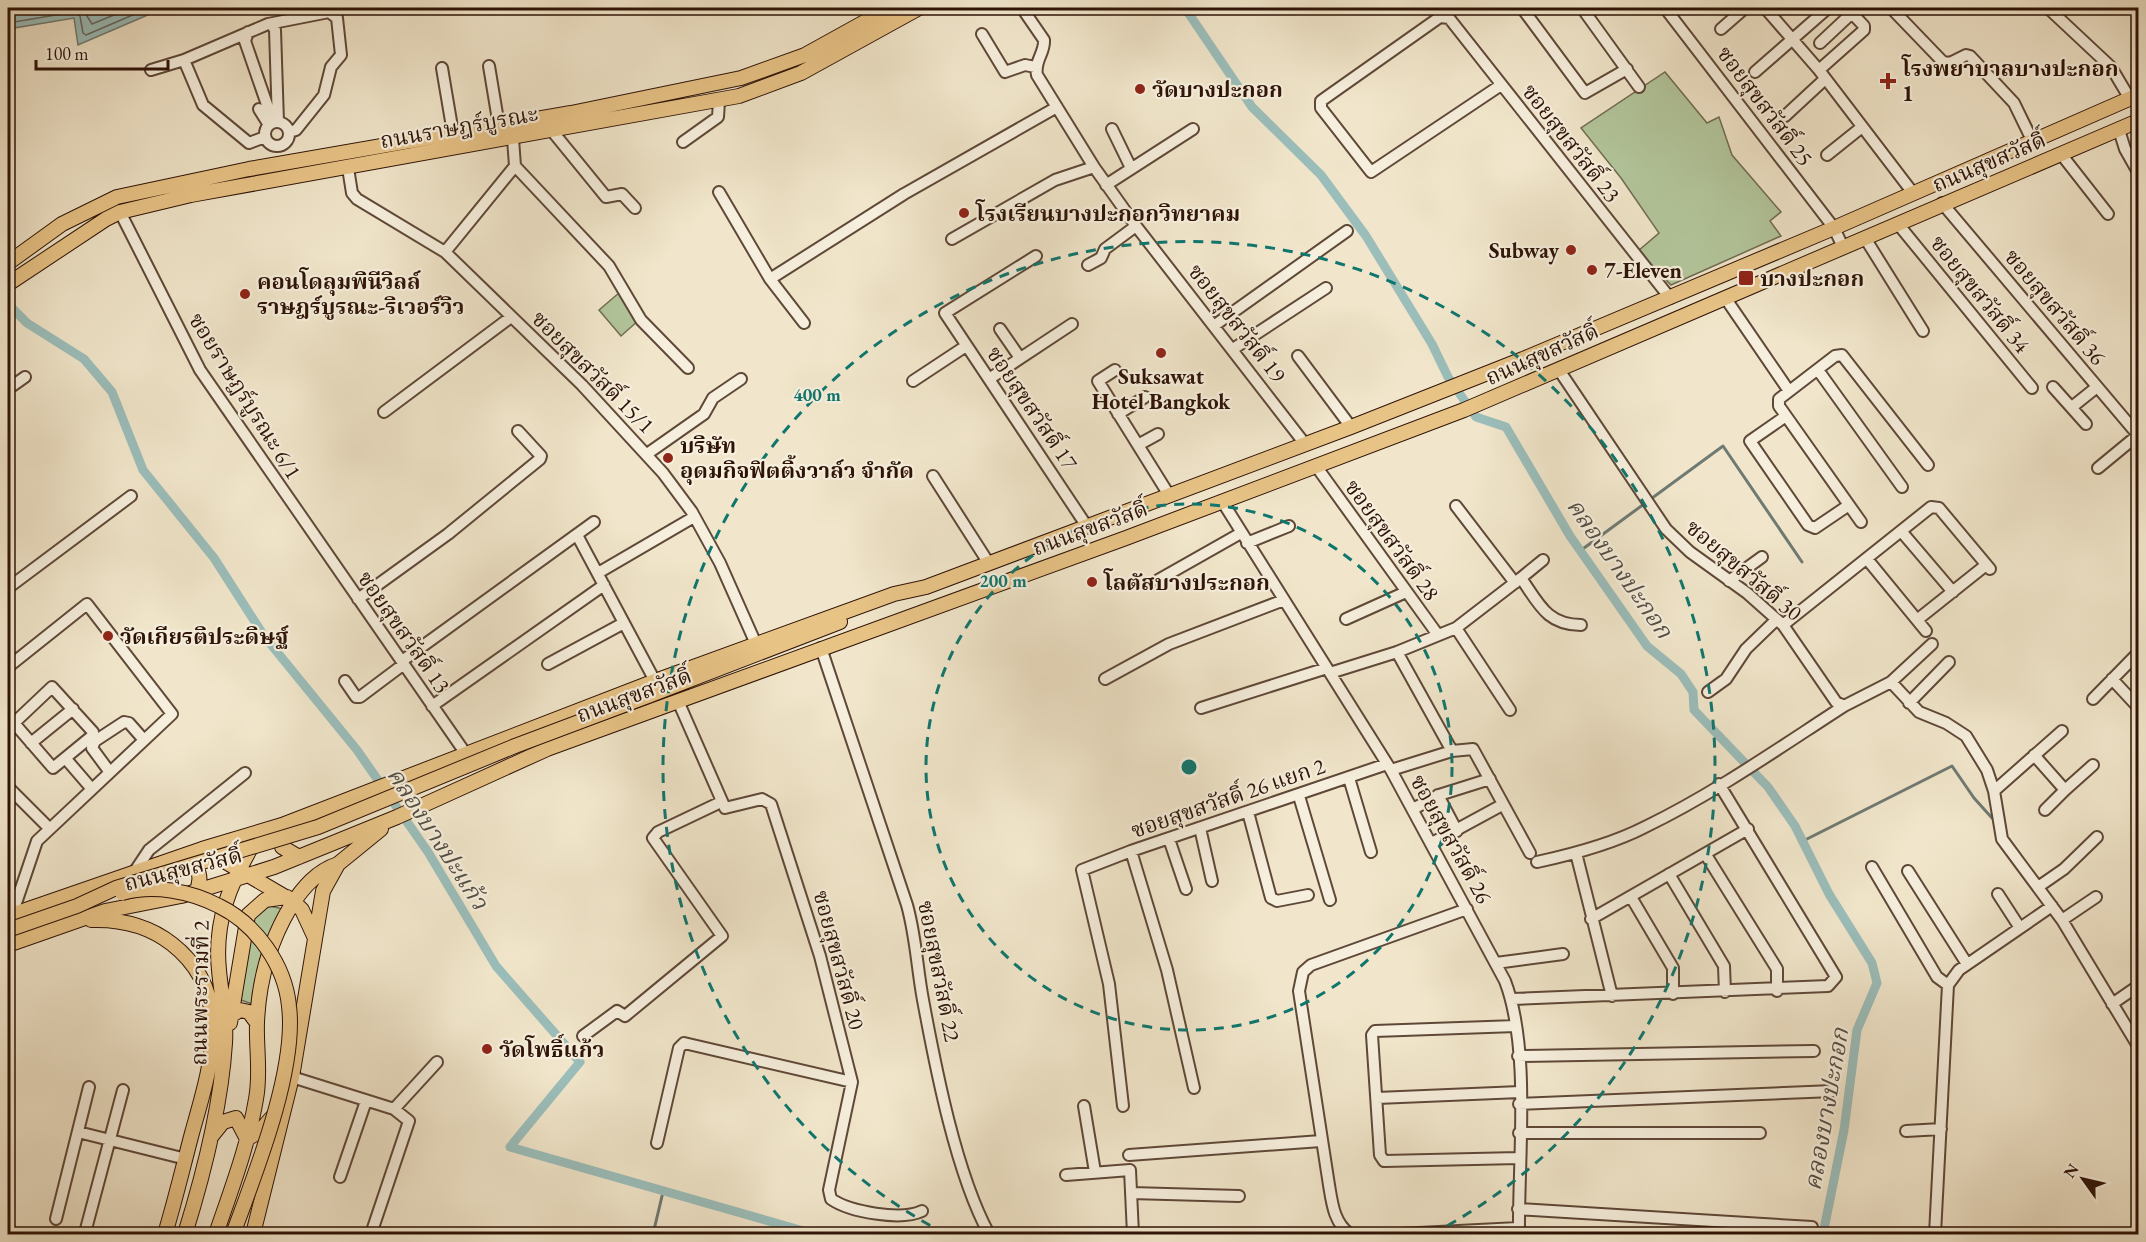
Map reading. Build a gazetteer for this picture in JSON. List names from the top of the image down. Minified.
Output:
{"streets":{"main road":["ถนนราษฎร์บูรณะ","ถนนสุขสวัสดิ์","ถนนพระรามที่ 2"],"street":["ซอยสุขสวัสดิ์ 25","ซอยสุขสวัสดิ์ 23","ซอยสุขสวัสดิ์ 34","ซอยสุขสวัสดิ์ 36","ซอยสุขสวัสดิ์ 19","ซอยสุขสวัสดิ์ 15/1","ซอยราษฎร์บูรณะ 6/1","ซอยสุขสวัสดิ์ 17","ซอยสุขสวัสดิ์ 28","ซอยสุขสวัสดิ์ 30","ซอยสุขสวัสดิ์ 13","ซอยสุขสวัสดิ์ 26 แยก 2","ซอยสุขสวัสดิ์ 26","ซอยสุขสวัสดิ์ 20","ซอยสุขสวัสดิ์ 22"]},"crossings":[["ซอยสุขสวัสดิ์ 25","ถนนสุขสวัสดิ์"],["ถนนราษฎร์บูรณะ","ซอยสุขสวัสดิ์ 15/1"],["ถนนราษฎร์บูรณะ","ซอยราษฎร์บูรณะ 6/1"],["ซอยสุขสวัสดิ์ 23","ถนนสุขสวัสดิ์"],["ถนนสุขสวัสดิ์","ซอยสุขสวัสดิ์ 34"],["ถนนสุขสวัสดิ์","ซอยสุขสวัสดิ์ 36"],["ถนนสุขสวัสดิ์","ซอยสุขสวัสดิ์ 19"],["ถนนสุขสวัสดิ์","ซอยสุขสวัสดิ์ 15/1"],["ถนนสุขสวัสดิ์","ซอยสุขสวัสดิ์ 17"],["ถนนสุขสวัสดิ์","ซอยสุขสวัสดิ์ 28"],["ถนนสุขสวัสดิ์","ซอยสุขสวัสดิ์ 30"],["ถนนสุขสวัสดิ์","ซอยสุขสวัสดิ์ 13"],["ถนนสุขสวัสดิ์","ซอยสุขสวัสดิ์ 26"],["ถนนสุขสวัสดิ์","ซอยสุขสวัสดิ์ 22"],["ถนนสุขสวัสดิ์","ถนนพระรามที่ 2"],["ซอยราษฎร์บูรณะ 6/1","ซอยสุขสวัสดิ์ 13"],["ซอยสุขสวัสดิ์ 26 แยก 2","ซอยสุขสวัสดิ์ 26"]],"water":["คลองบางปะกอก","คลองบางปะแก้ว"],"places":{"health":["โรงพยาบาลบางปะกอก 1"],"other":["วัดบางปะกอก","โรงเรียนบางปะกอกวิทยาคม","Subway","7-Eleven","คอนโดลุมพินีวิลล์ ราษฎร์บูรณะ-ริเวอร์วิว","Suksawat Hotel Bangkok","บริษัท อุดมกิจฟิตติ้งวาล์ว จำกัด","โลตัสบางประกอก","วัดเกียรติประดิษฐ์","วัดโพธิ์แก้ว"],"transit":["บางปะกอก"]},"scale_bar":"100 m","north":"top left","rings":["400 m","200 m"]}
